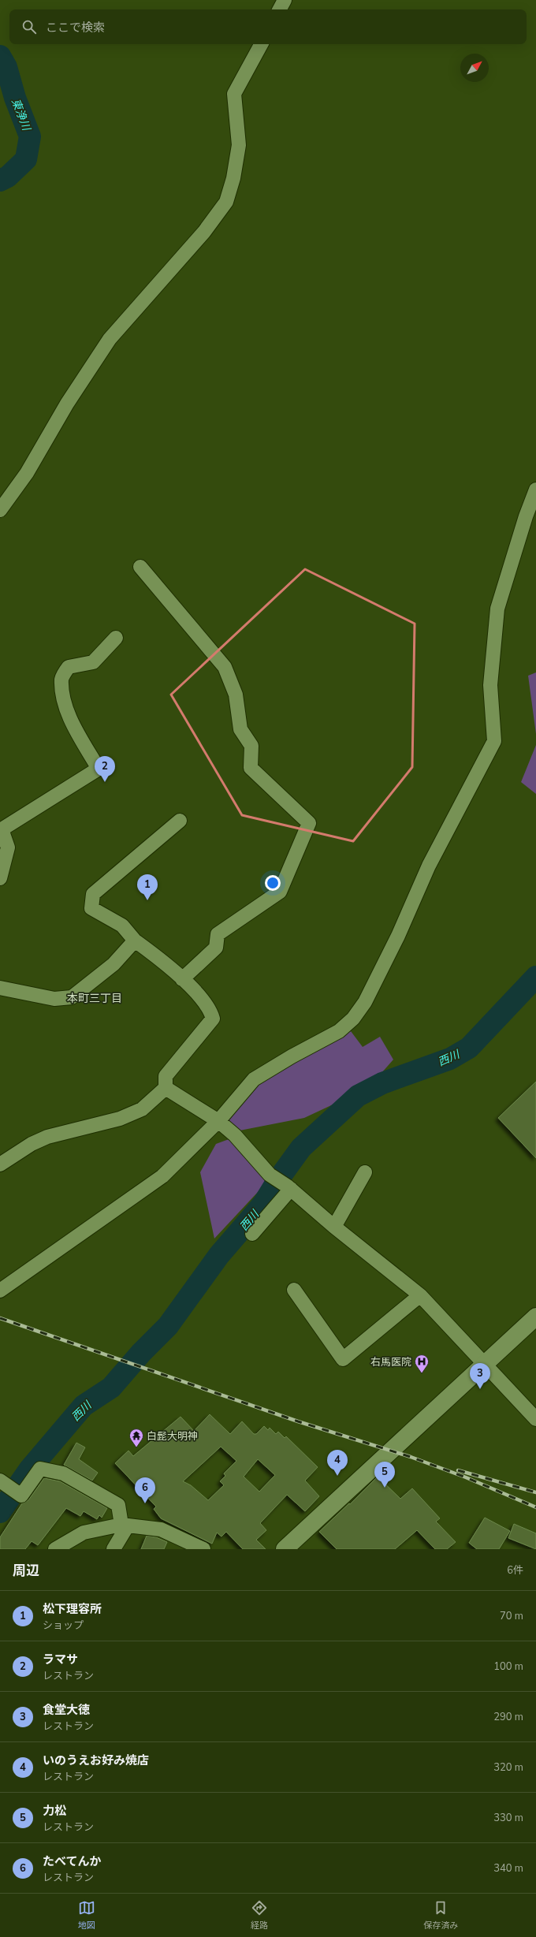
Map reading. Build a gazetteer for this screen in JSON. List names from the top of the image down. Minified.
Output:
{"districts":["本町三丁目"],"water":["東浄川","西川"],"places":{"hospital":["右馬医院"],"temple":["白髭大明神"]},"north":"top right","page":{"search":"ここで検索","pins":["2","1","3","4","5","6"],"heading":["周辺","6件"],"list":[{"mark":"1","name":"松下理容所","note":"ショップ","value":"70 m"},{"mark":"2","name":"ラマサ","note":"レストラン","value":"100 m"},{"mark":"3","name":"食堂大徳","note":"レストラン","value":"290 m"},{"mark":"4","name":"いのうえお好み焼店","note":"レストラン","value":"320 m"},{"mark":"5","name":"力松","note":"レストラン","value":"330 m"},{"mark":"6","name":"たべてんか","note":"レストラン","value":"340 m"}],"nav":["地図","経路","保存済み"]}}
